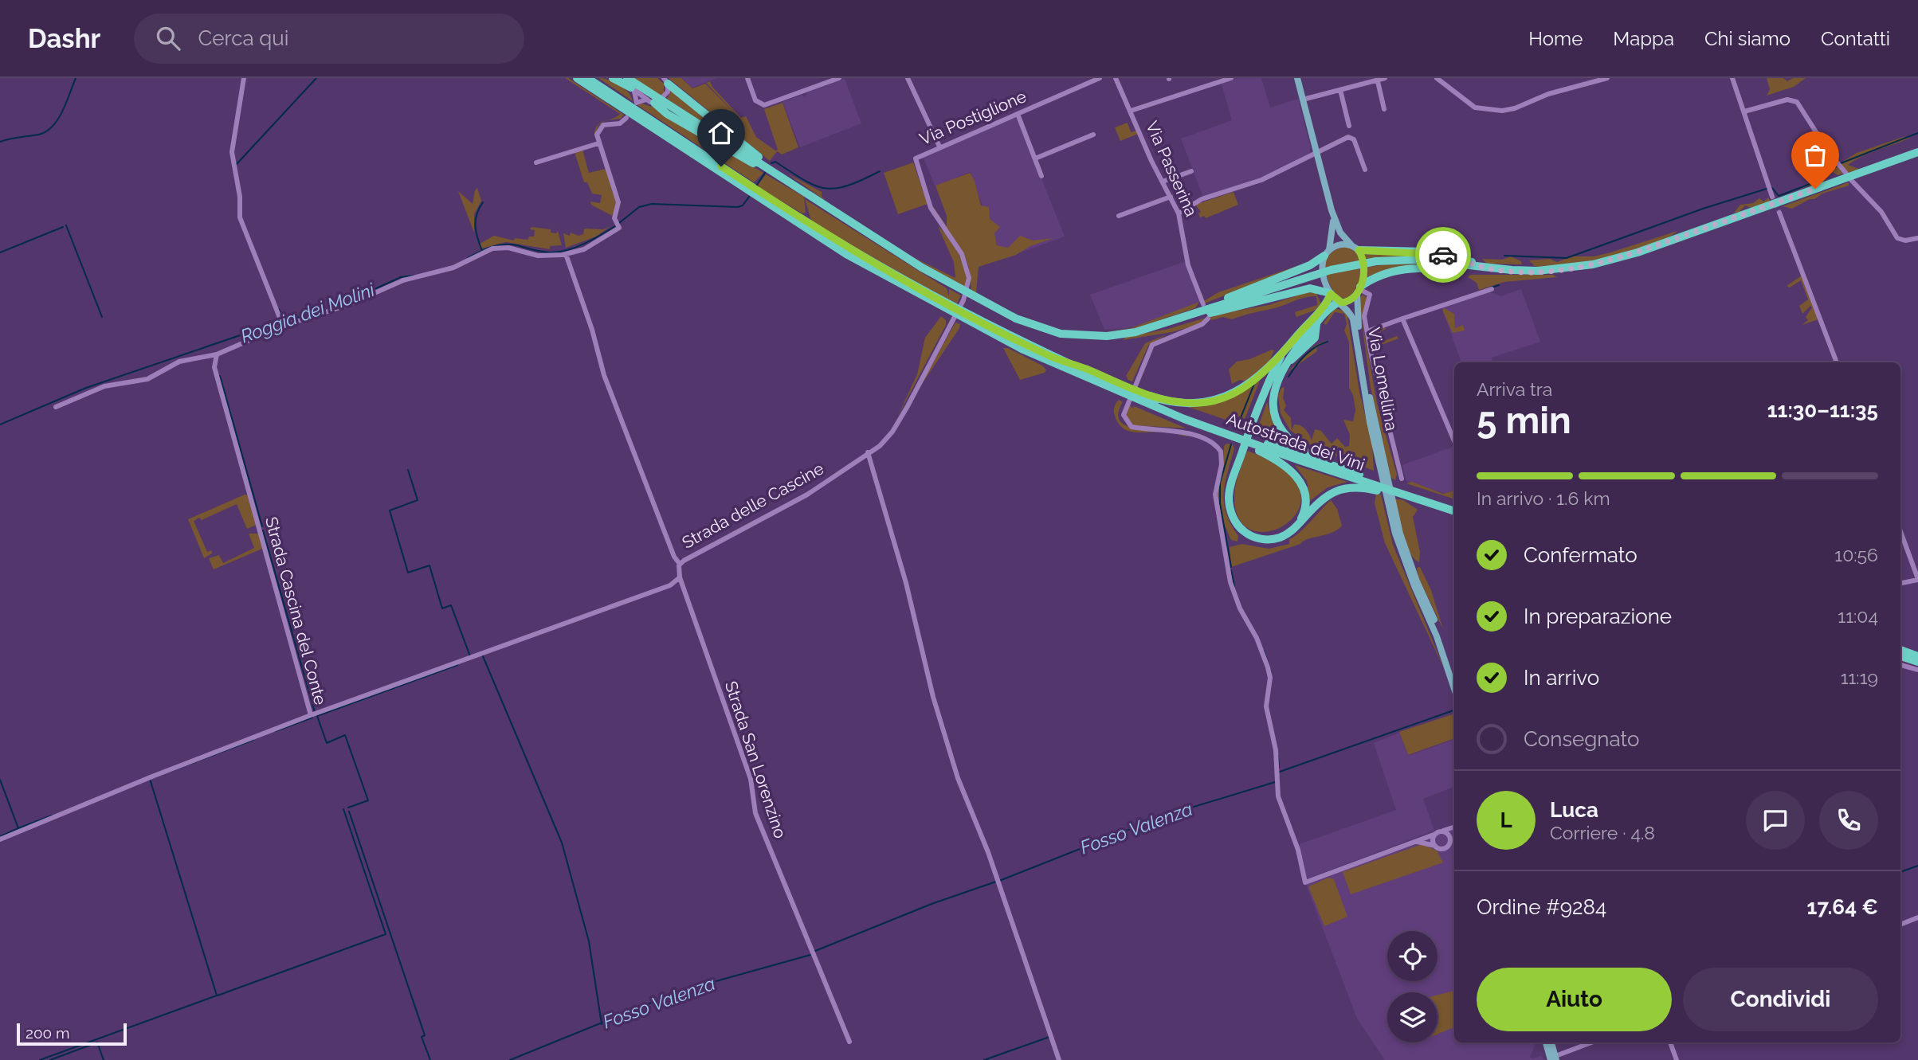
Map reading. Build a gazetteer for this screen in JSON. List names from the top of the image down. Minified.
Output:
{"streets":{"highway":["Autostrada dei Vini"],"main road":["Via Lomellina"],"street":["Via Postiglione","Via Passerina","Strada delle Cascine","Strada Cascina del Conte","Strada San Lorenzino"]},"crossings":[["Via Postiglione","Strada delle Cascine"],["Strada delle Cascine","Strada San Lorenzino"]],"water":["Roggia dei Molini","Fosso Valenza"],"scale_bar":"200 m","page":{"header":"Dashr","search":"Cerca qui","nav":["Home","Mappa","Chi siamo","Contatti"],"heading":["5 min","Arriva tra","11:30–11:35"],"panel":["Luca","Corriere · 4.8","Ordine #9284","17.64 €"],"bar":"In arrivo · 1.6 km","list":[["Confermato","10:56"],["In preparazione","11:04"],["In arrivo","11:19"],"Consegnato"],"round":"L","buttons":["Aiuto","Condividi"],"scale":"200 m"}}
